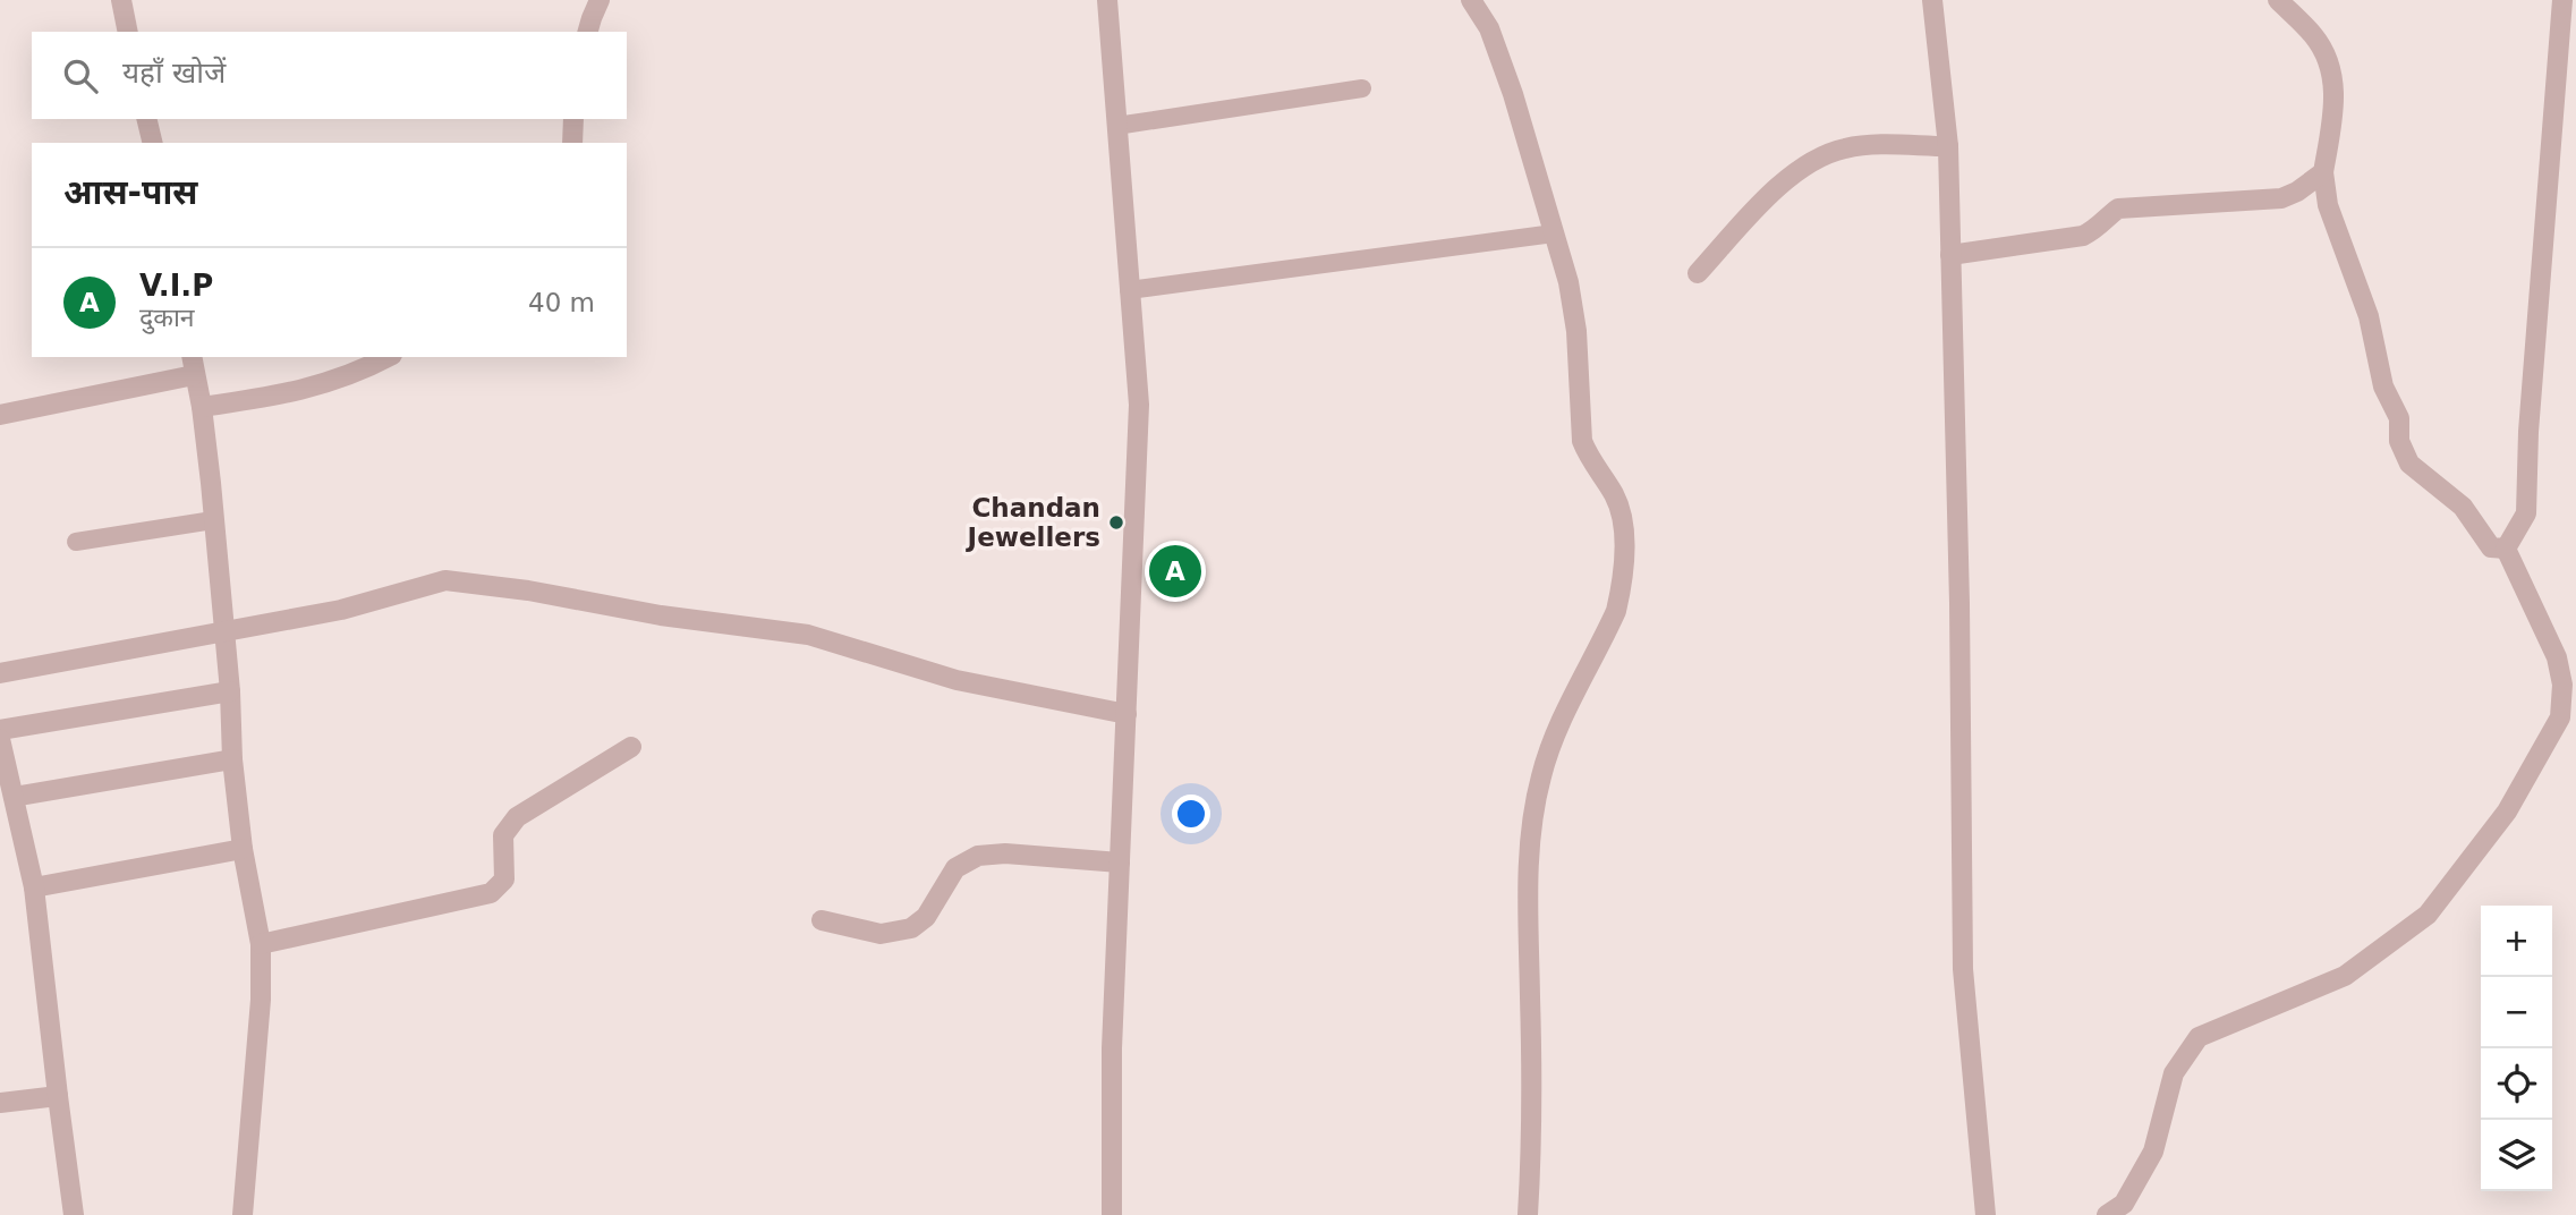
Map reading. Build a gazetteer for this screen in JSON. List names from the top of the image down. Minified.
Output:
{"places":["Chandan Jewellers"],"page":{"search":"यहाँ खोजें","heading":"आस-पास","list":[{"mark":"A","name":"V.I.P","note":"दुकान","value":"40 m"}],"pins":"A","map_buttons":["+","−"]}}
